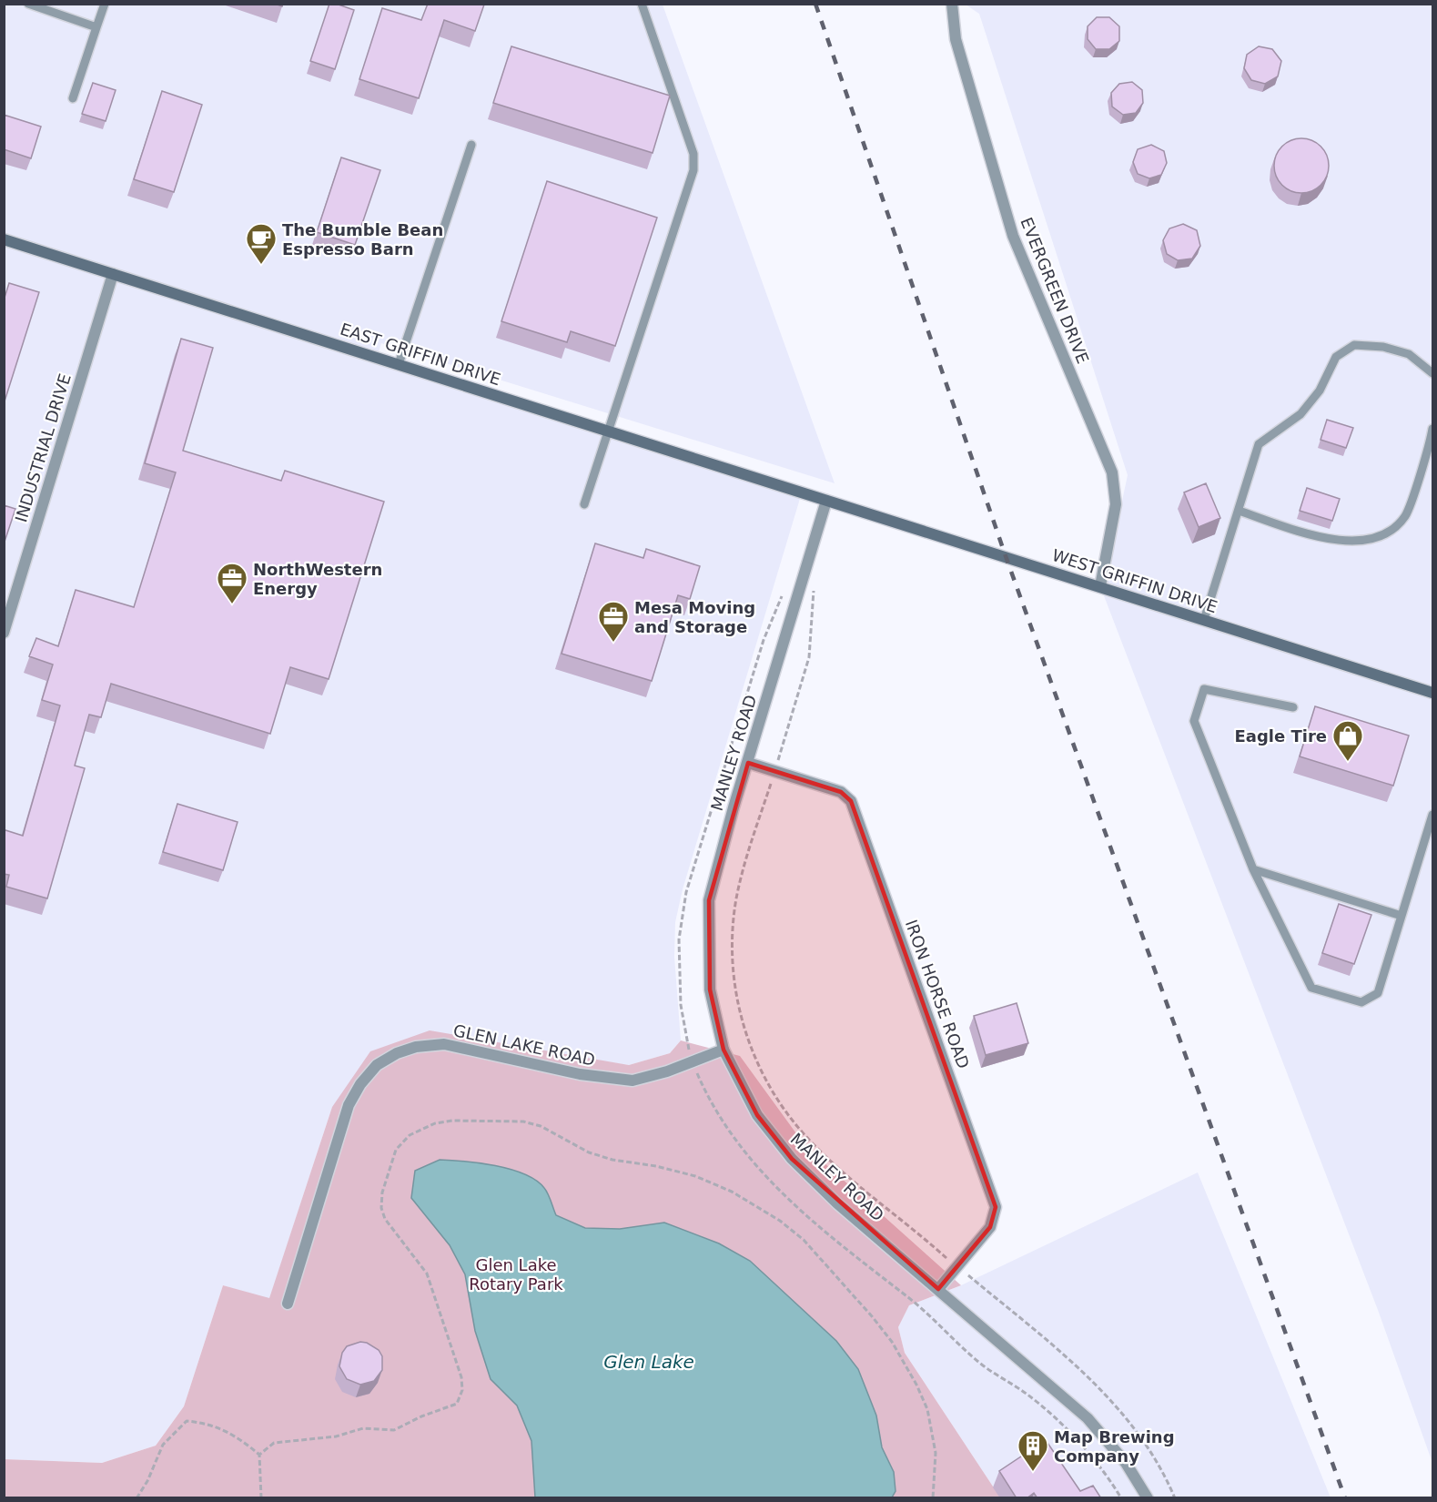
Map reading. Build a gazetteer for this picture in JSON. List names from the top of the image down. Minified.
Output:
{"streets":{"main road":["EAST GRIFFIN DRIVE","WEST GRIFFIN DRIVE"],"street":["EVERGREEN DRIVE","INDUSTRIAL DRIVE","MANLEY ROAD","IRON HORSE ROAD","GLEN LAKE ROAD"]},"crossings":[["EVERGREEN DRIVE","WEST GRIFFIN DRIVE"],["EAST GRIFFIN DRIVE","INDUSTRIAL DRIVE"],["EAST GRIFFIN DRIVE","WEST GRIFFIN DRIVE"],["EAST GRIFFIN DRIVE","MANLEY ROAD"],["WEST GRIFFIN DRIVE","MANLEY ROAD"],["MANLEY ROAD","IRON HORSE ROAD"],["MANLEY ROAD","GLEN LAKE ROAD"]],"water":["Glen Lake"],"parks":["Glen Lake Rotary Park"],"places":{"cafe":["The Bumble Bean Espresso Barn"],"office":["NorthWestern Energy","Mesa Moving and Storage"],"shop":["Eagle Tire"],"building":["Map Brewing Company"]}}
